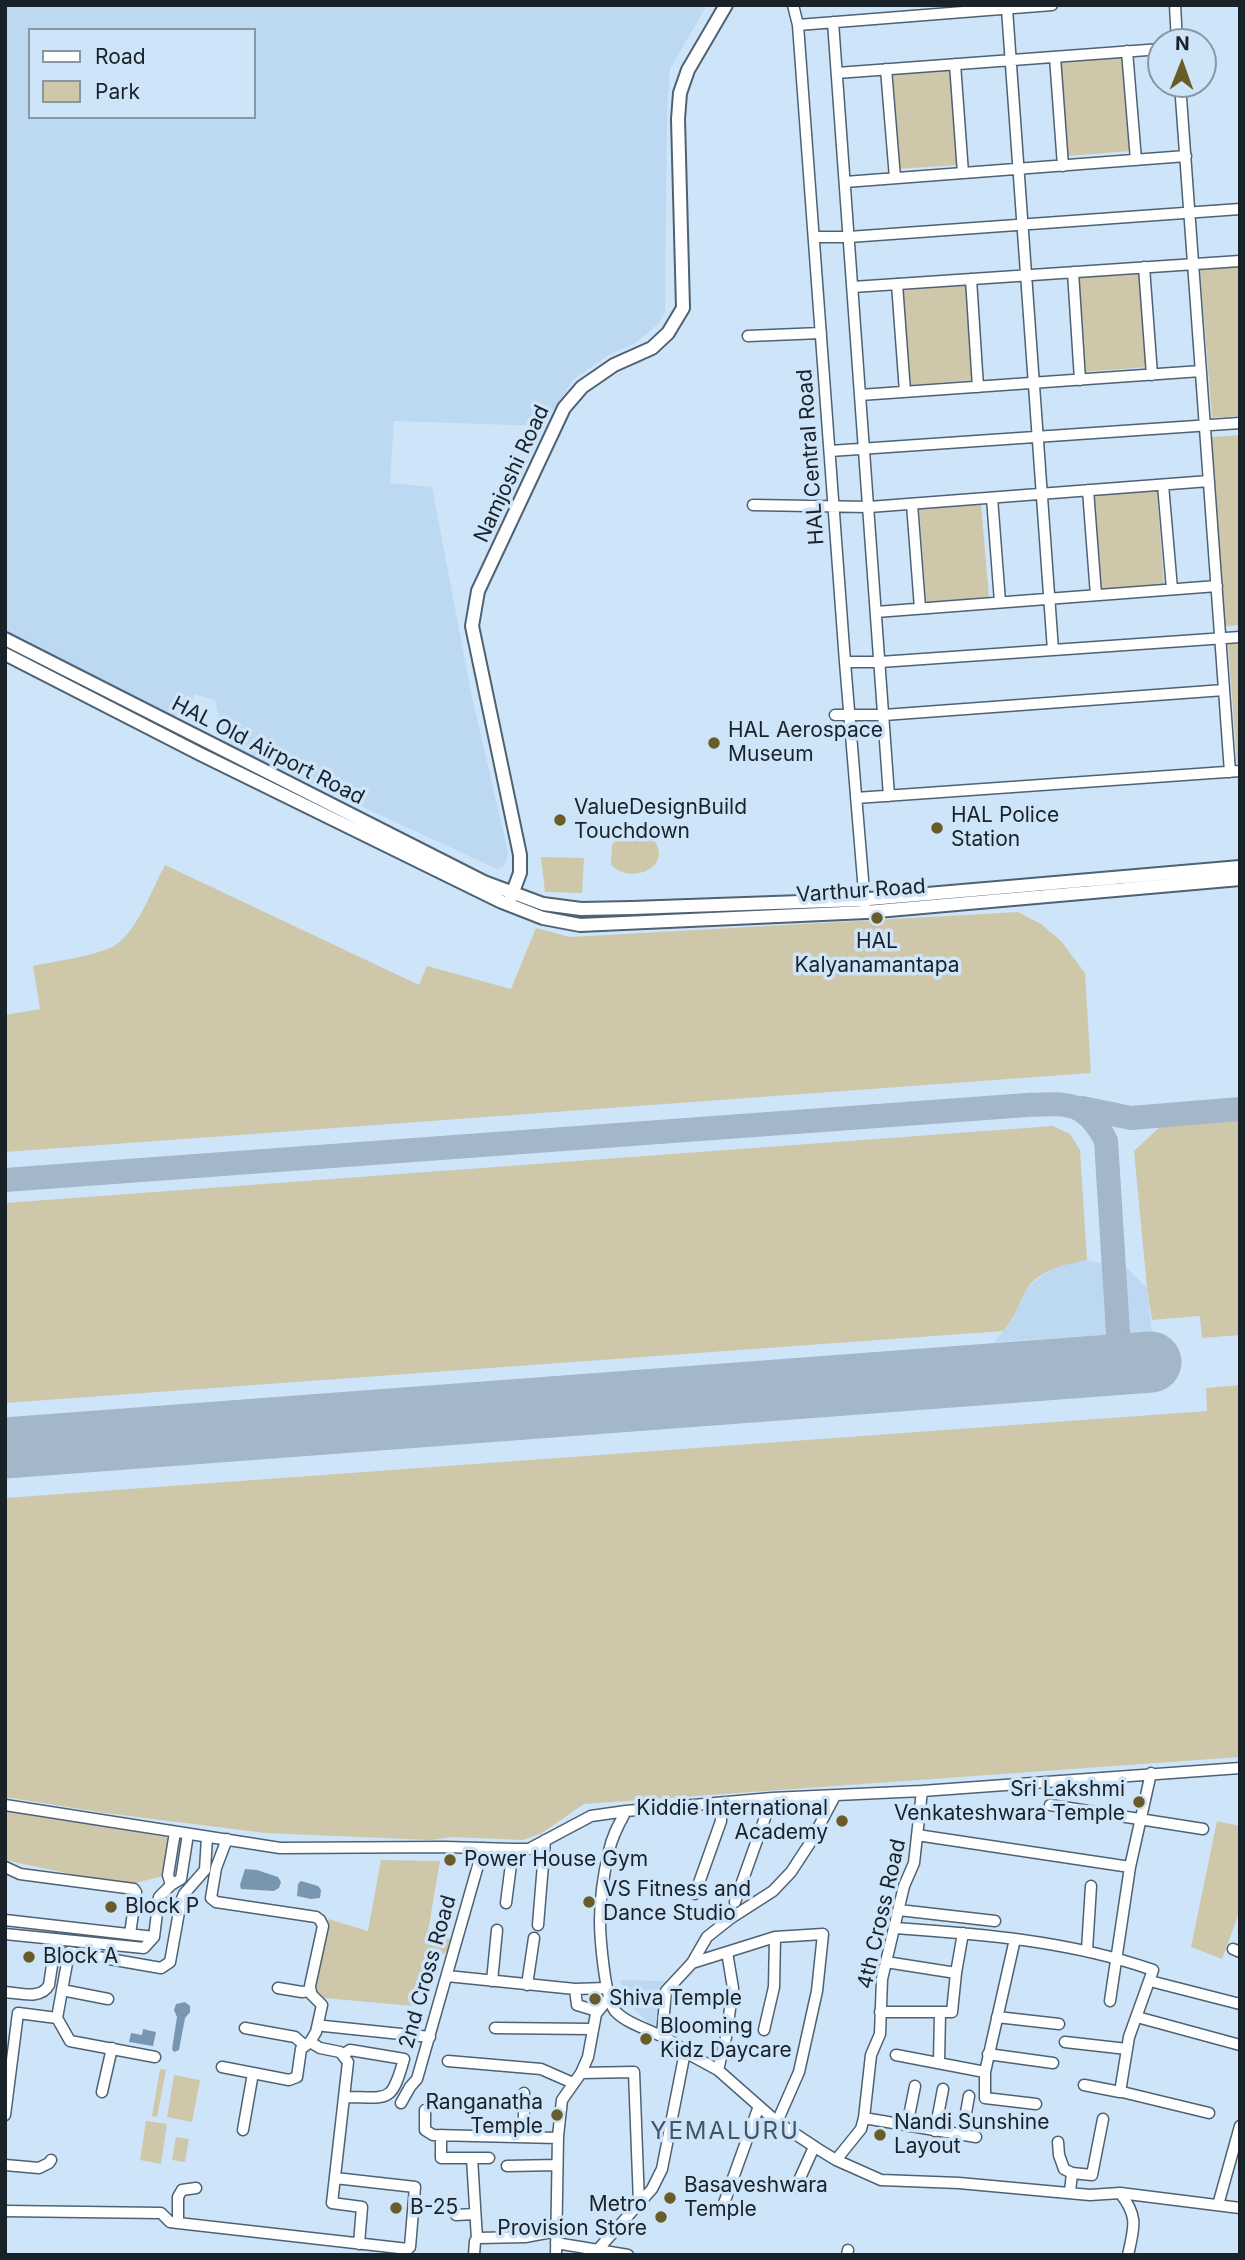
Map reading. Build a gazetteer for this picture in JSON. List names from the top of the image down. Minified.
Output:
{"streets":{"main road":["Namjoshi Road","HAL Old Airport Road","Varthur Road"],"street":["HAL Central Road","4th Cross Road","2nd Cross Road"]},"crossings":[["HAL Central Road","Varthur Road"],["Namjoshi Road","HAL Old Airport Road"],["Namjoshi Road","Varthur Road"],["HAL Old Airport Road","Varthur Road"]],"districts":["YEMALURU"],"places":["HAL Aerospace Museum","ValueDesignBuild Touchdown","HAL Police Station","HAL Kalyanamantapa","Sri Lakshmi Venkateshwara Temple","Kiddie International Academy","Power House Gym","VS Fitness and Dance Studio","Block P","Block A","Shiva Temple","Blooming Kidz Daycare","Ranganatha Temple","Nandi Sunshine Layout","Basaveshwara Temple","B-25","Metro Provision Store"],"legend":["Road","Park"],"north":"top"}
